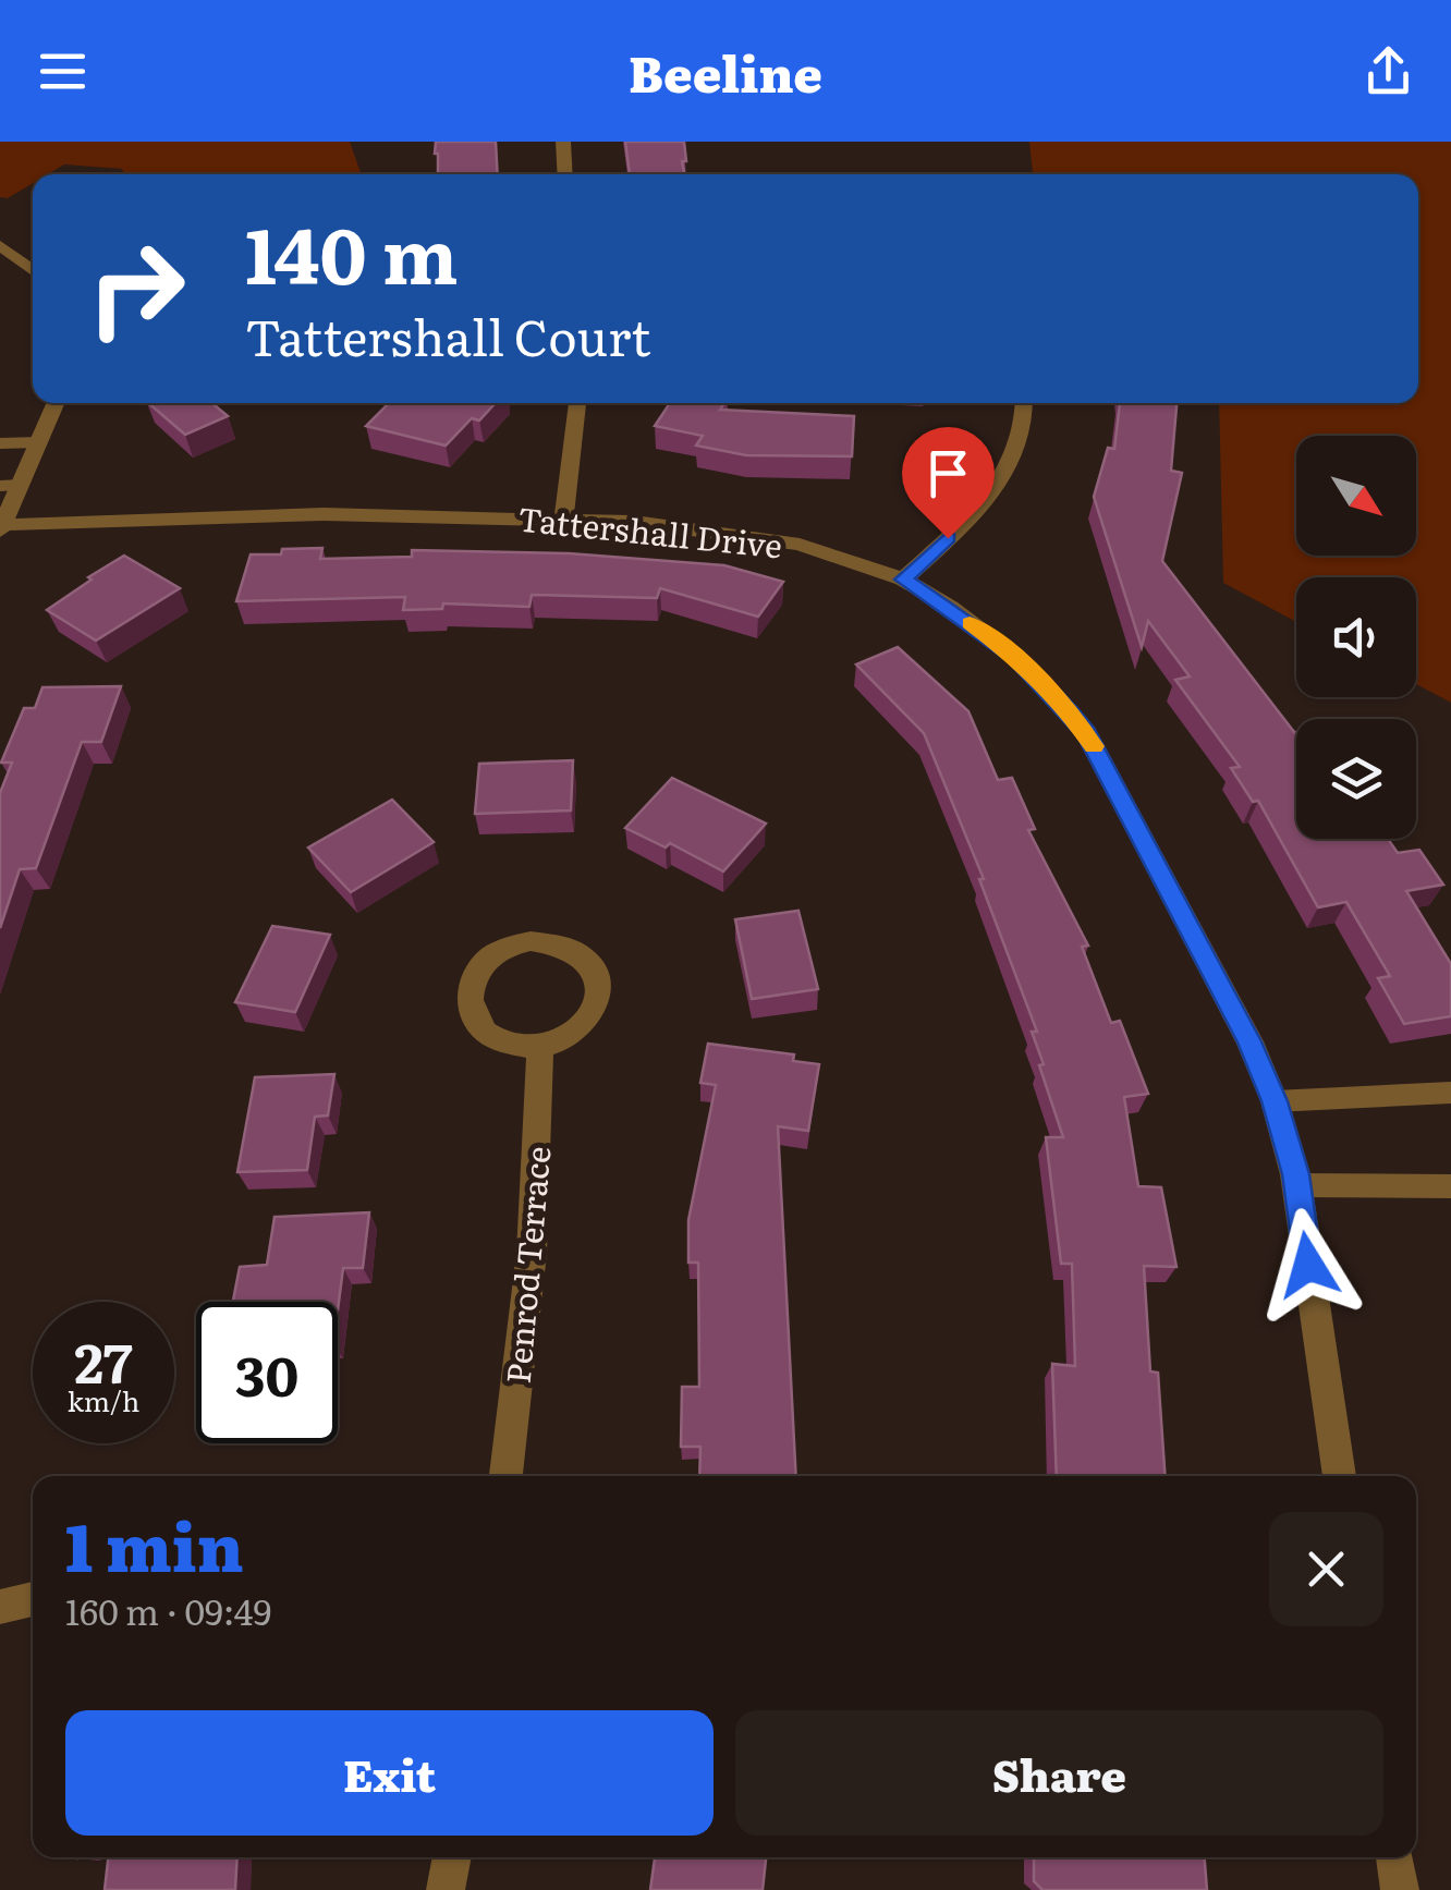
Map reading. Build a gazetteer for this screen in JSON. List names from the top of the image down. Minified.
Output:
{"streets":{"street":["Tattershall Drive","Penrod Terrace"]},"north":"bottom right","page":{"header":"Beeline","turn":["140 m","Tattershall Court"],"speed":"27 km/h","limit":"30","heading":["1 min","160 m · 09:49"],"buttons":["Exit","Share"]}}
